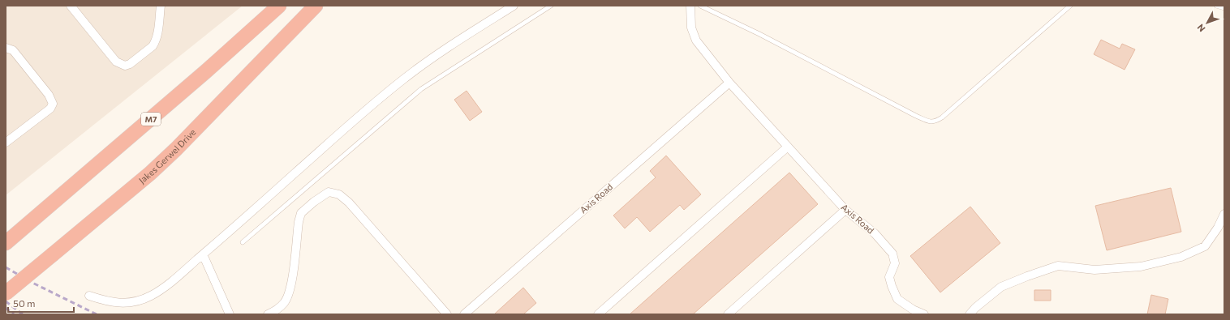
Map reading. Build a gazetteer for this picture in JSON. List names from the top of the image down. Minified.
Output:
{"streets":{"highway":["M7","Jakes Gerwel Drive"],"street":["Axis Road"]},"scale_bar":"50 m","north":"bottom left"}
